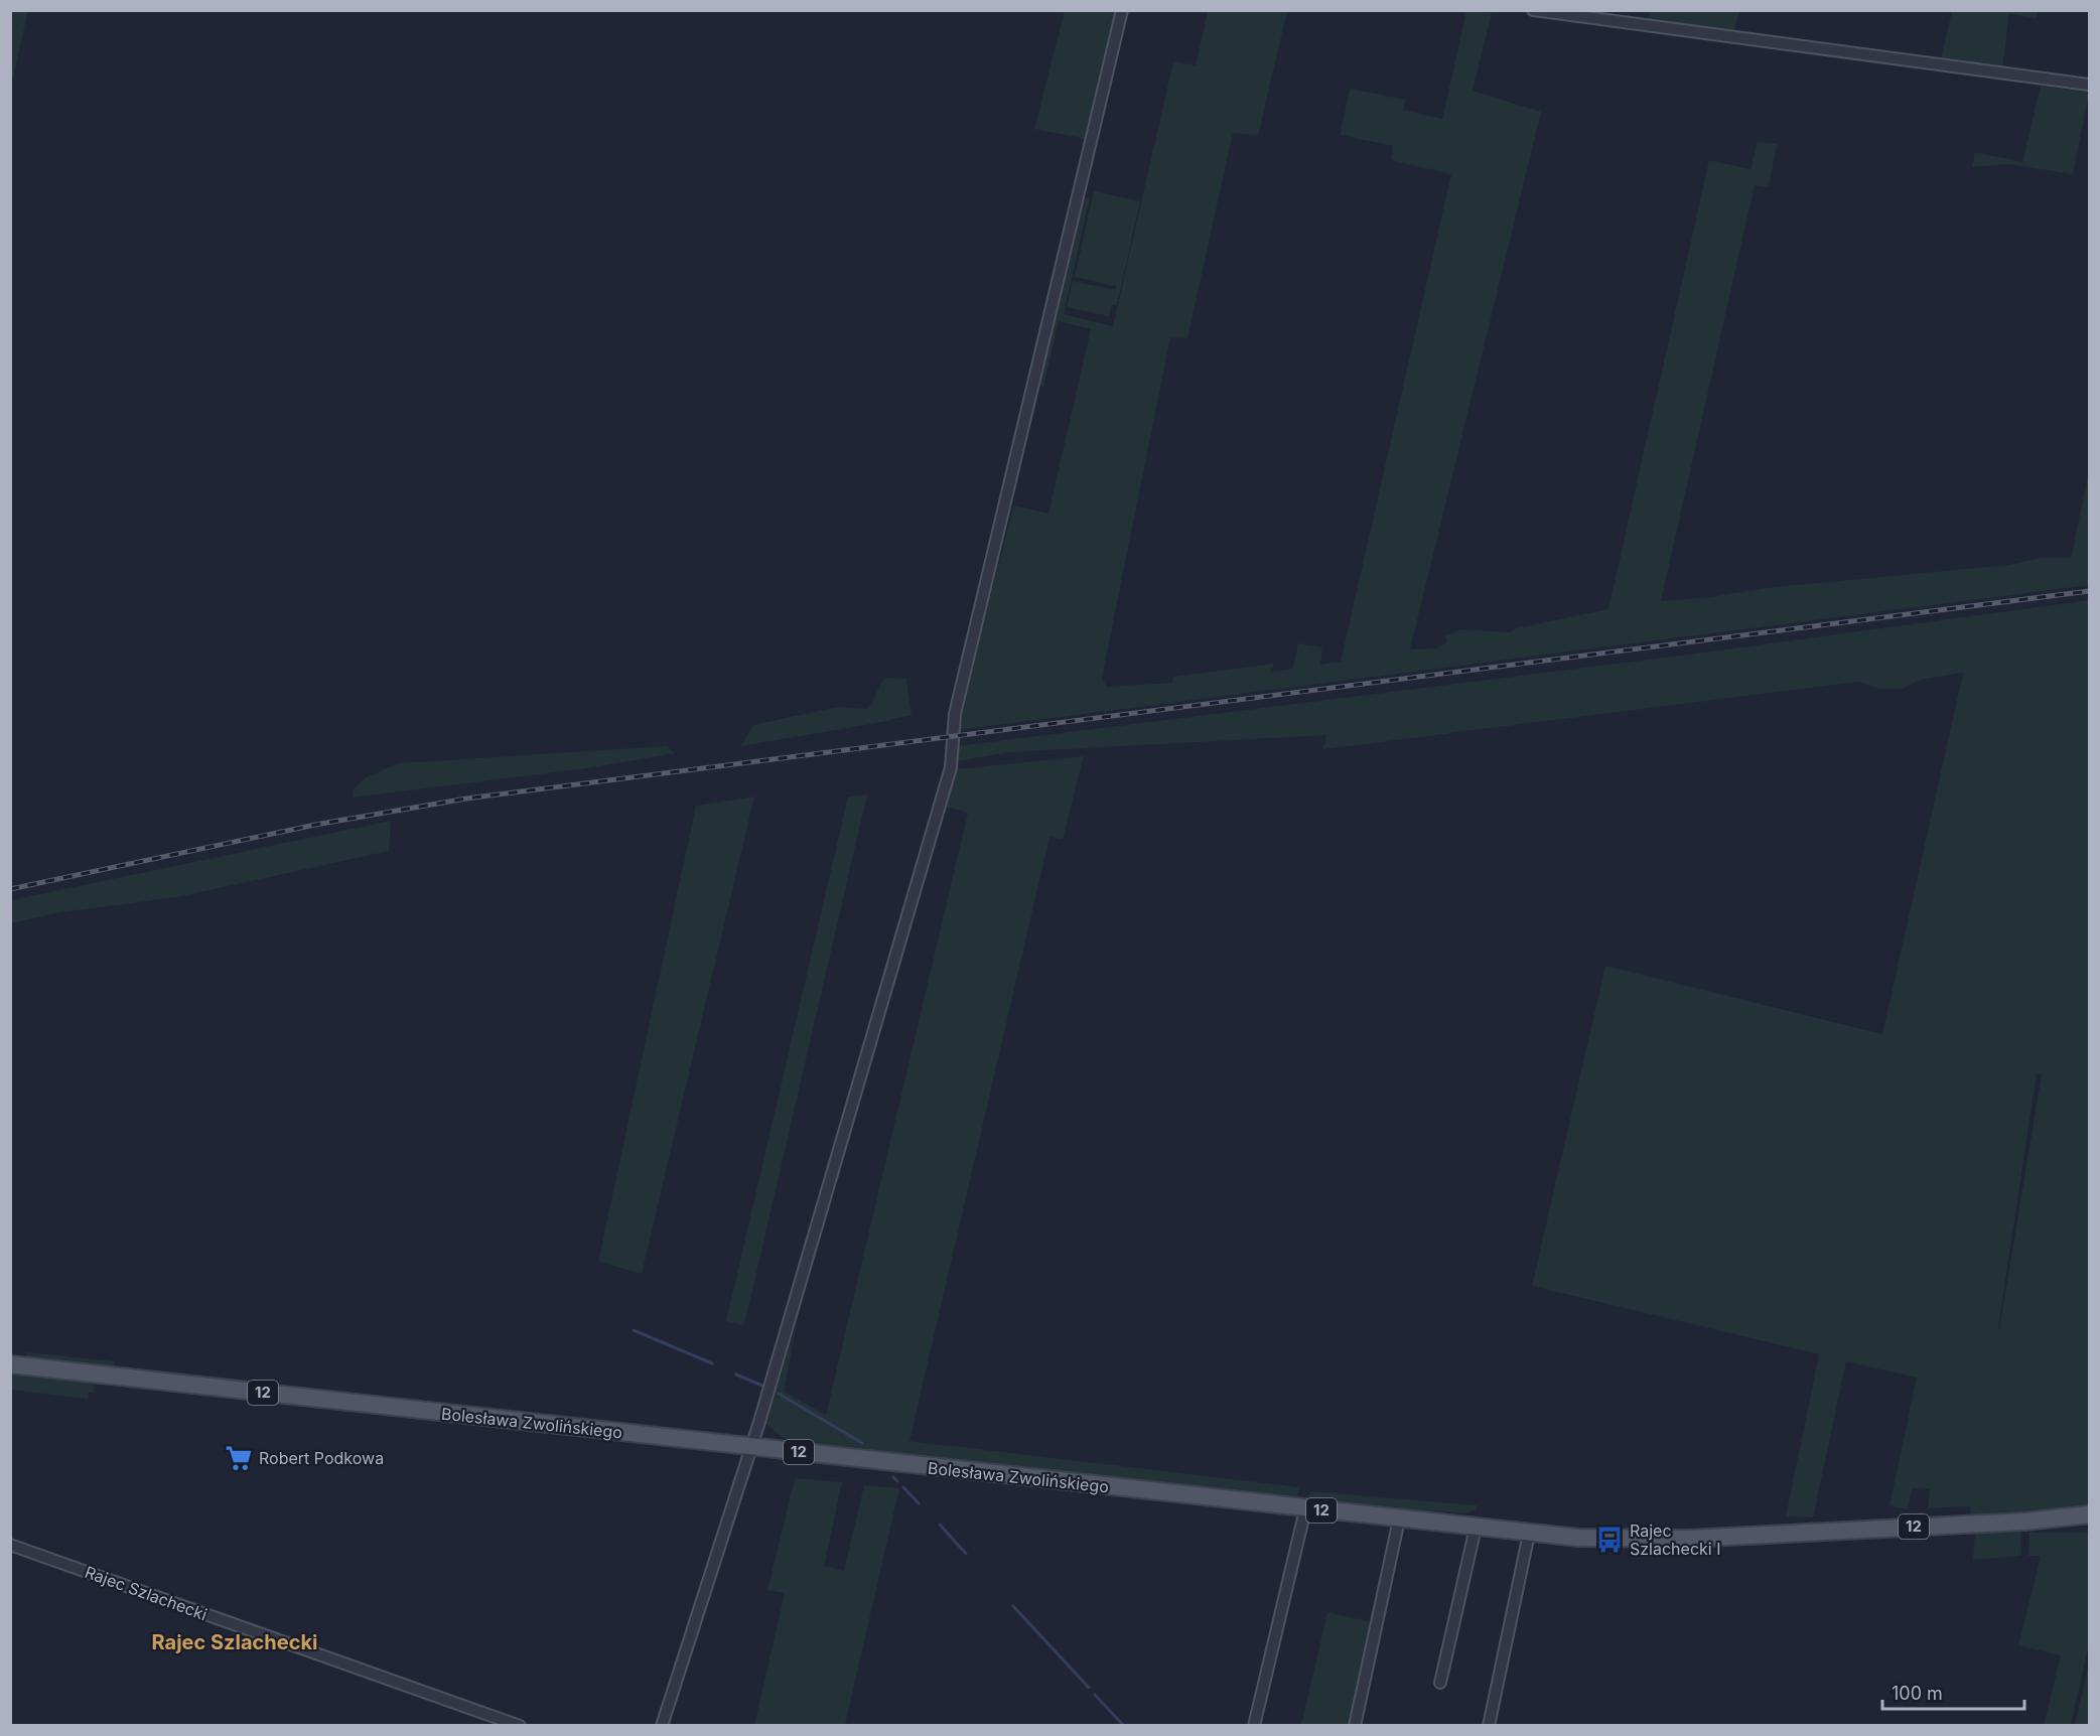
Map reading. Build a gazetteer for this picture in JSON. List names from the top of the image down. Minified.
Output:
{"streets":{"main road":["12","Bolesława Zwolińskiego"],"street":["Rajec Szlachecki"]},"districts":["Rajec Szlachecki"],"places":{"supermarket":["Robert Podkowa"],"bus stop":["Rajec Szlachecki I"]},"scale_bar":"100 m"}
